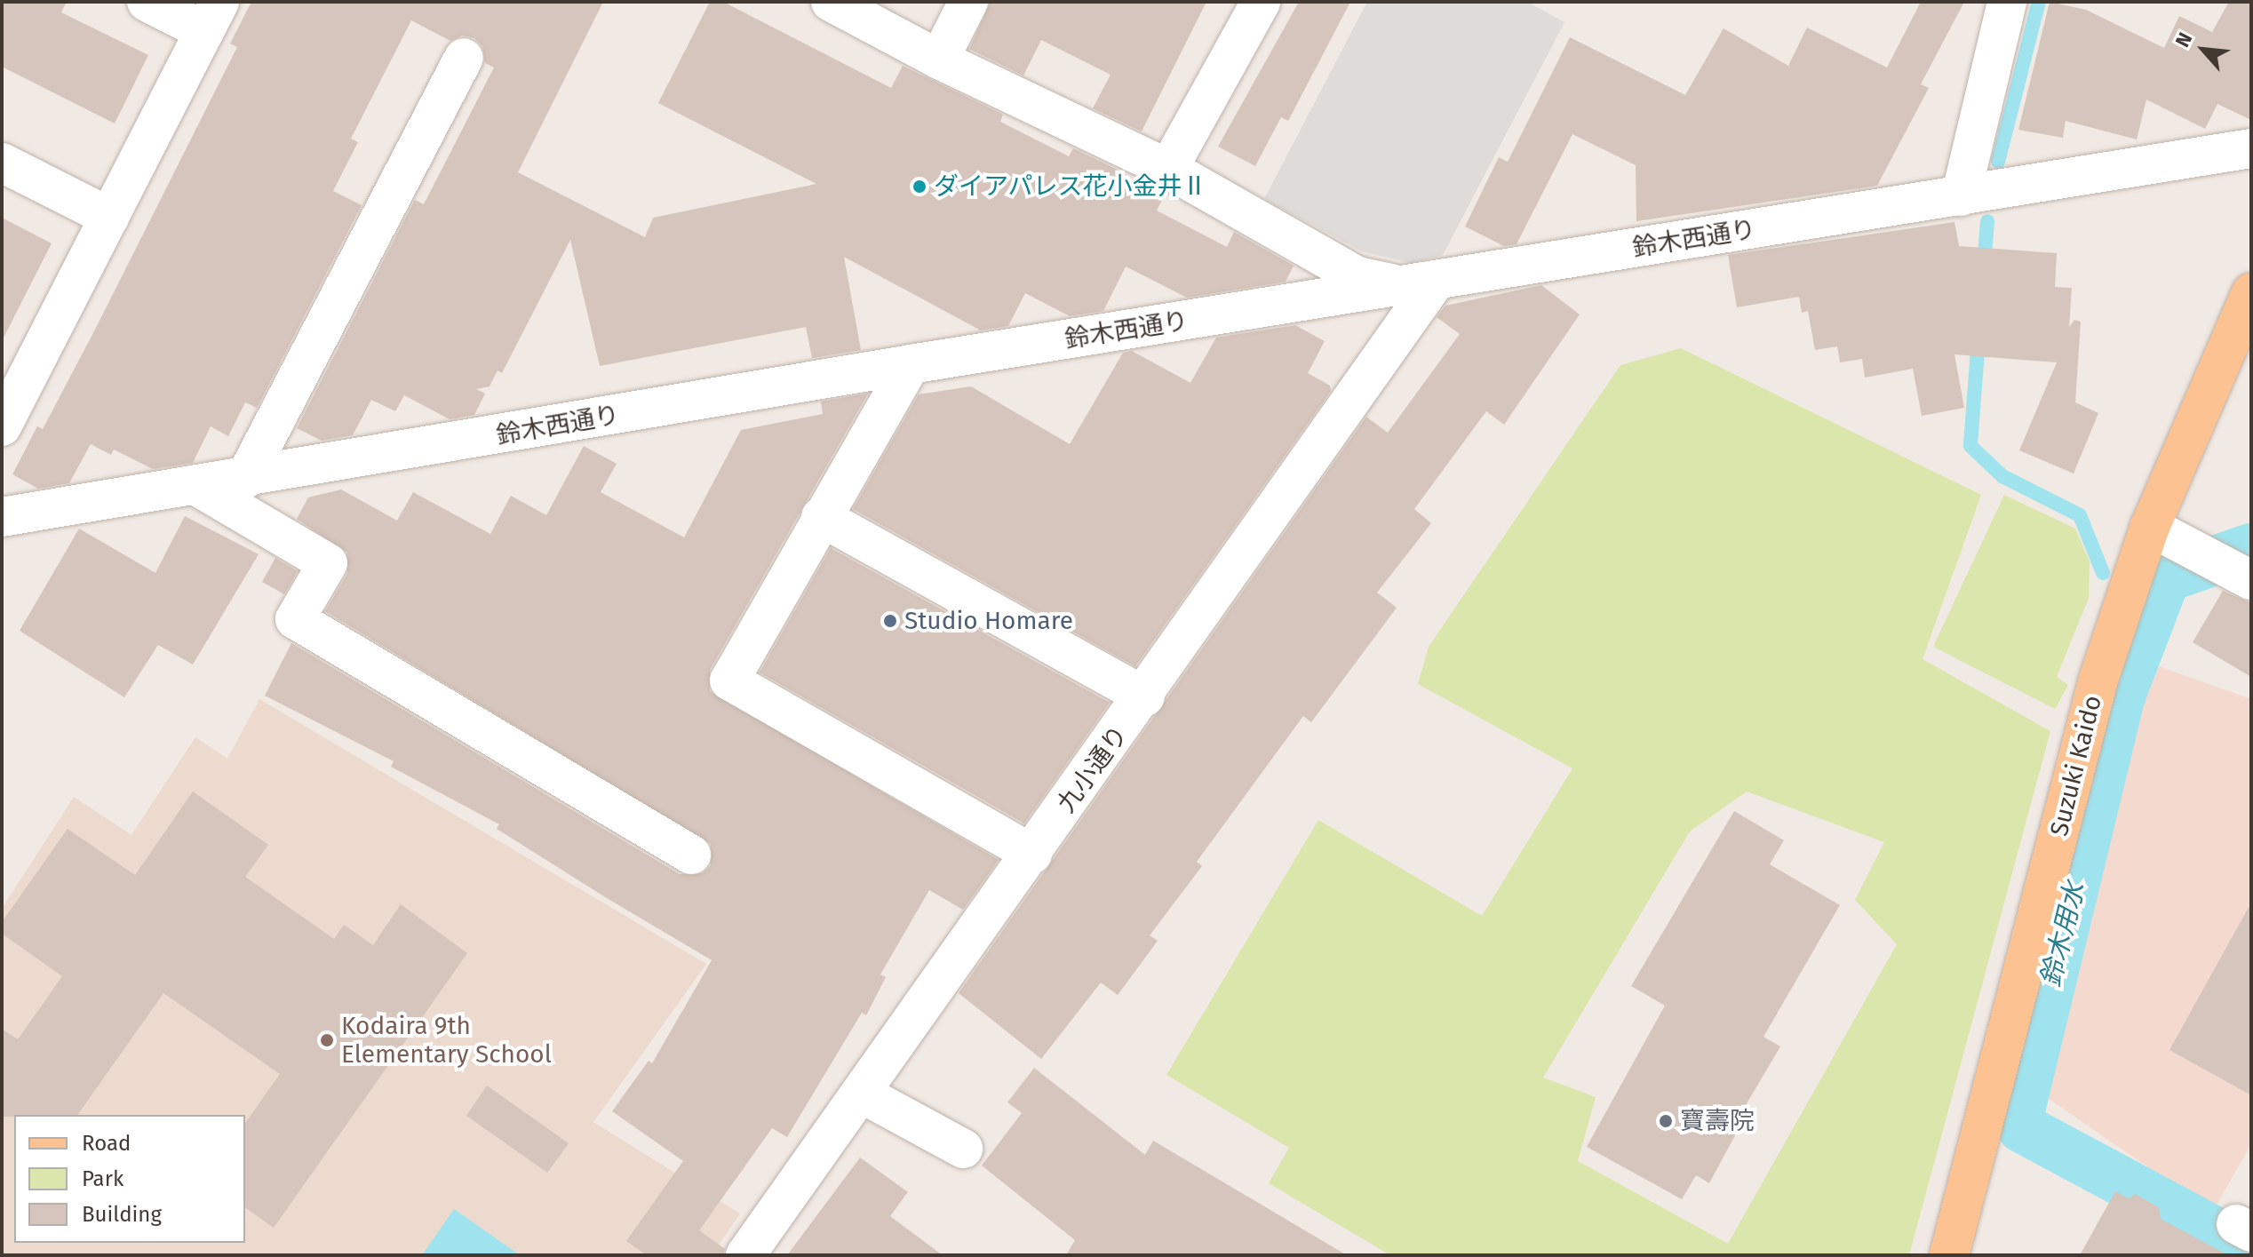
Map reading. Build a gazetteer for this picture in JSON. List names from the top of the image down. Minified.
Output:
{"streets":{"main road":["Suzuki Kaido"],"street":["鈴木西通り","九小通り"]},"crossings":[["鈴木西通り","九小通り"]],"water":["鈴木用水"],"places":["ダイアパレス花小金井Ⅱ","Studio Homare","Kodaira 9th Elementary School","寶壽院"],"legend":["Road","Park","Building"],"north":"top left"}
